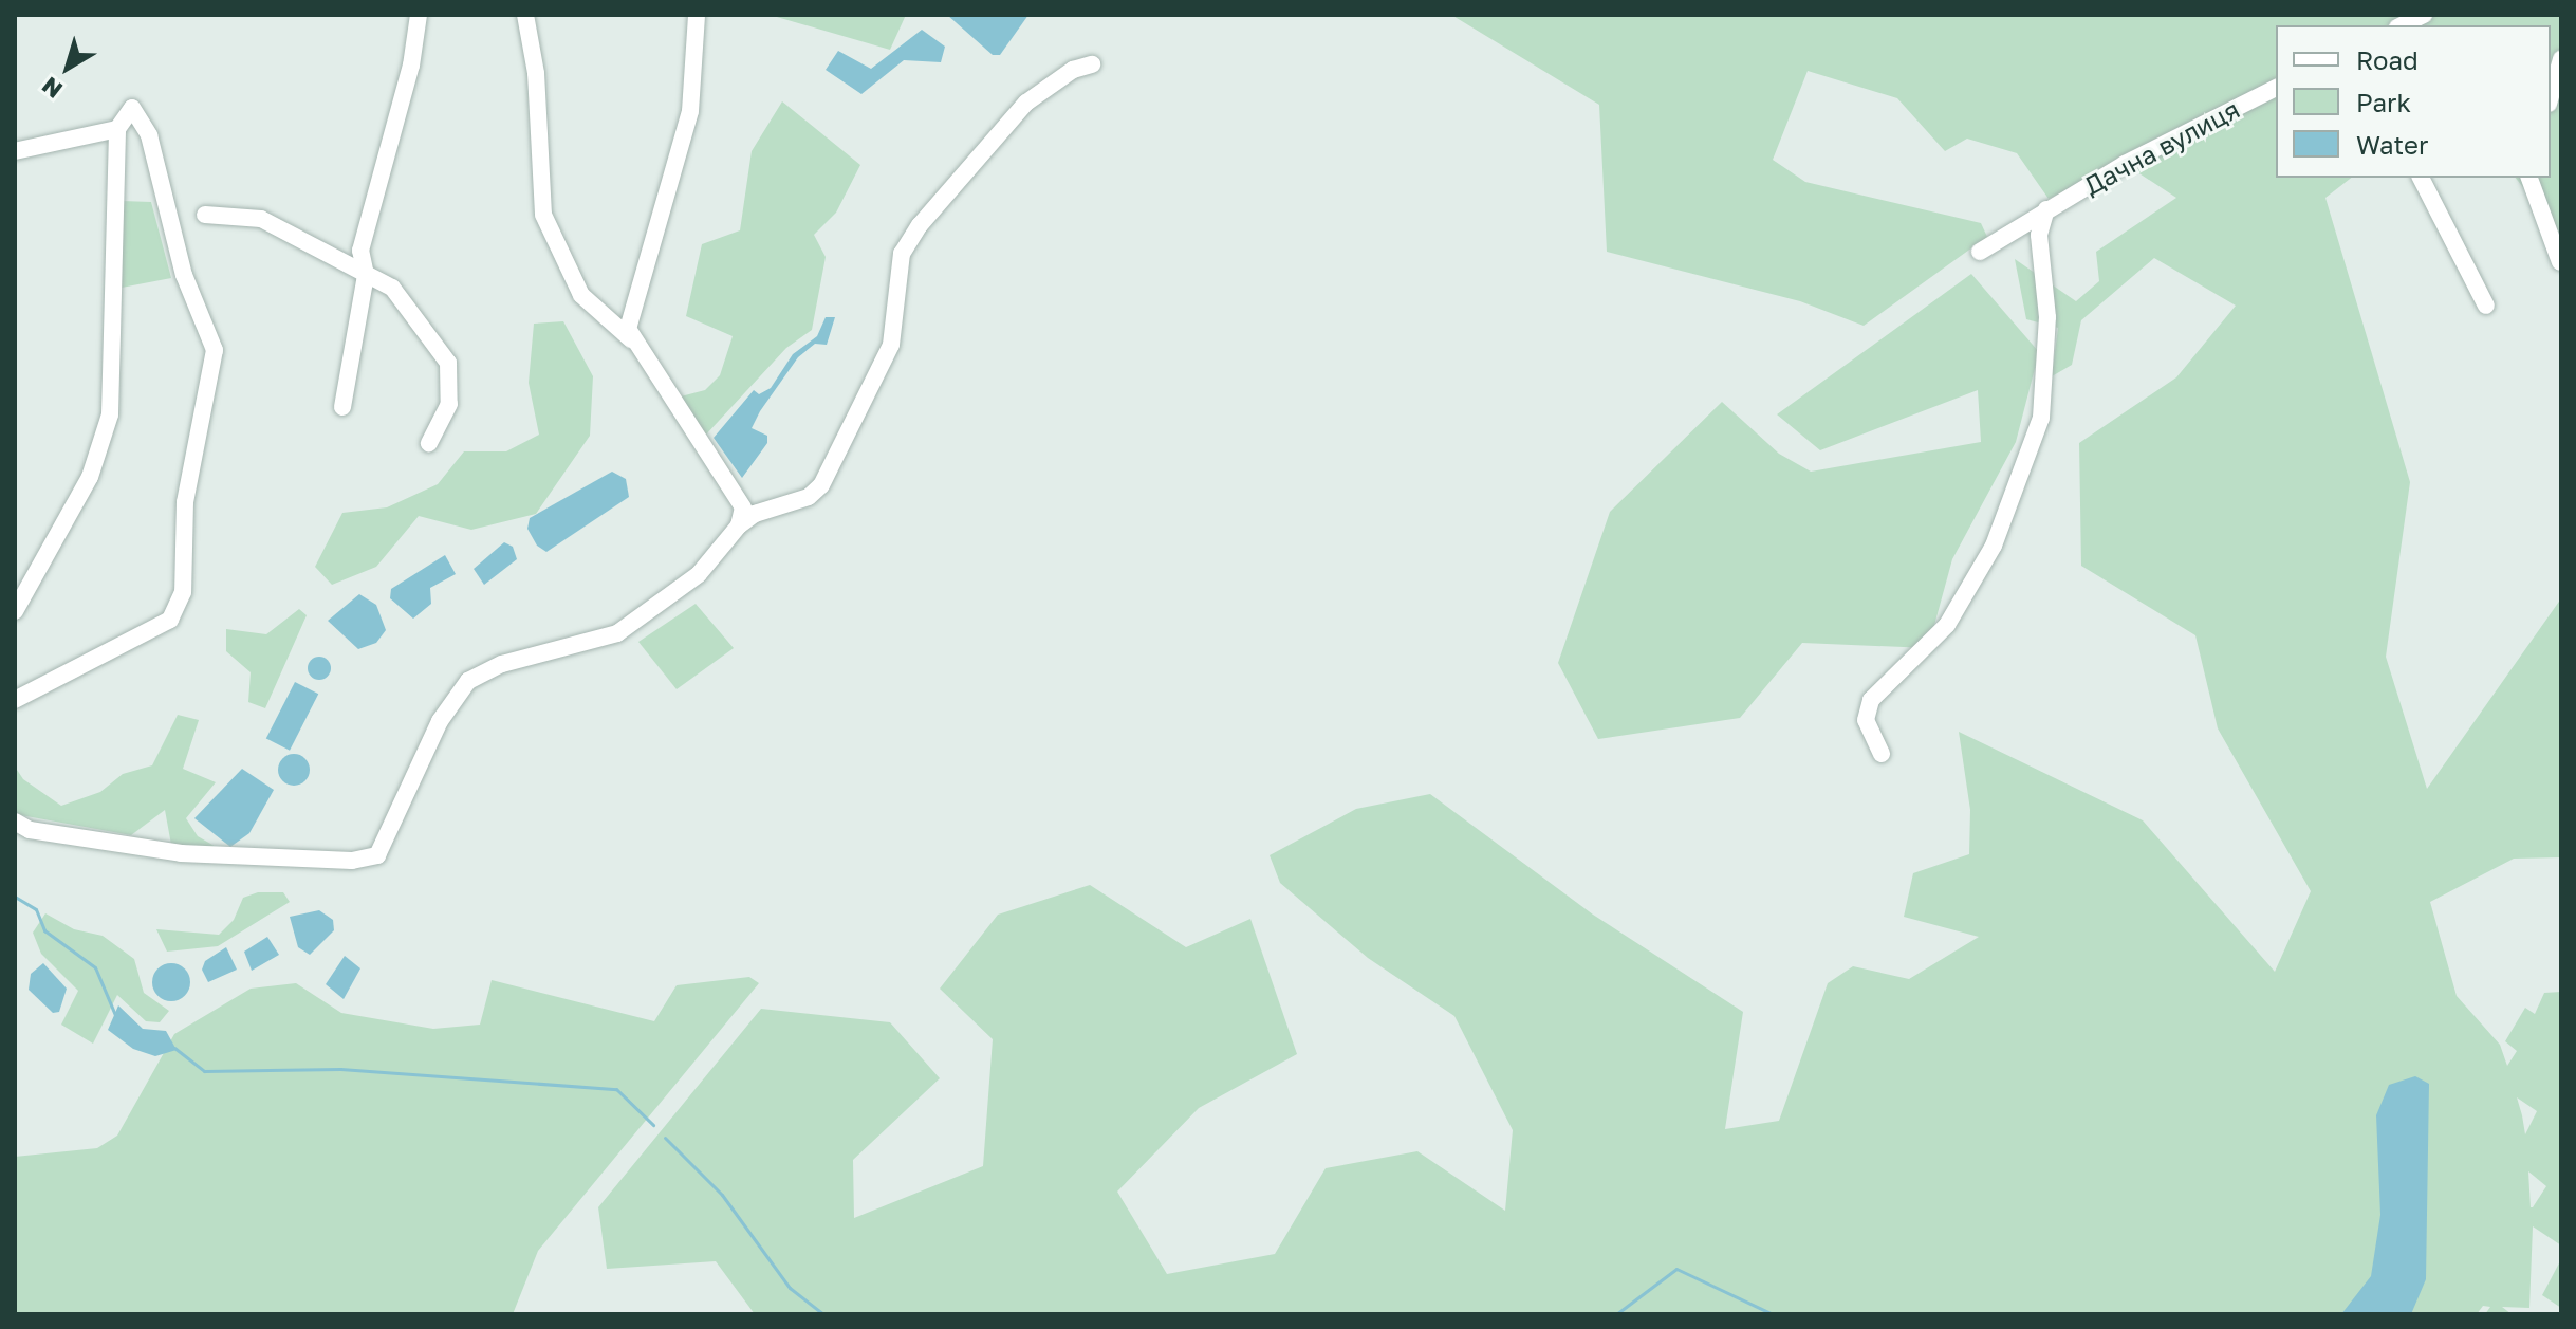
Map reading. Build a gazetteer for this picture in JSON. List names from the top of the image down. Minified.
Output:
{"streets":{"street":["Дачна вулиця"]},"legend":["Road","Park","Water"],"north":"bottom left"}
